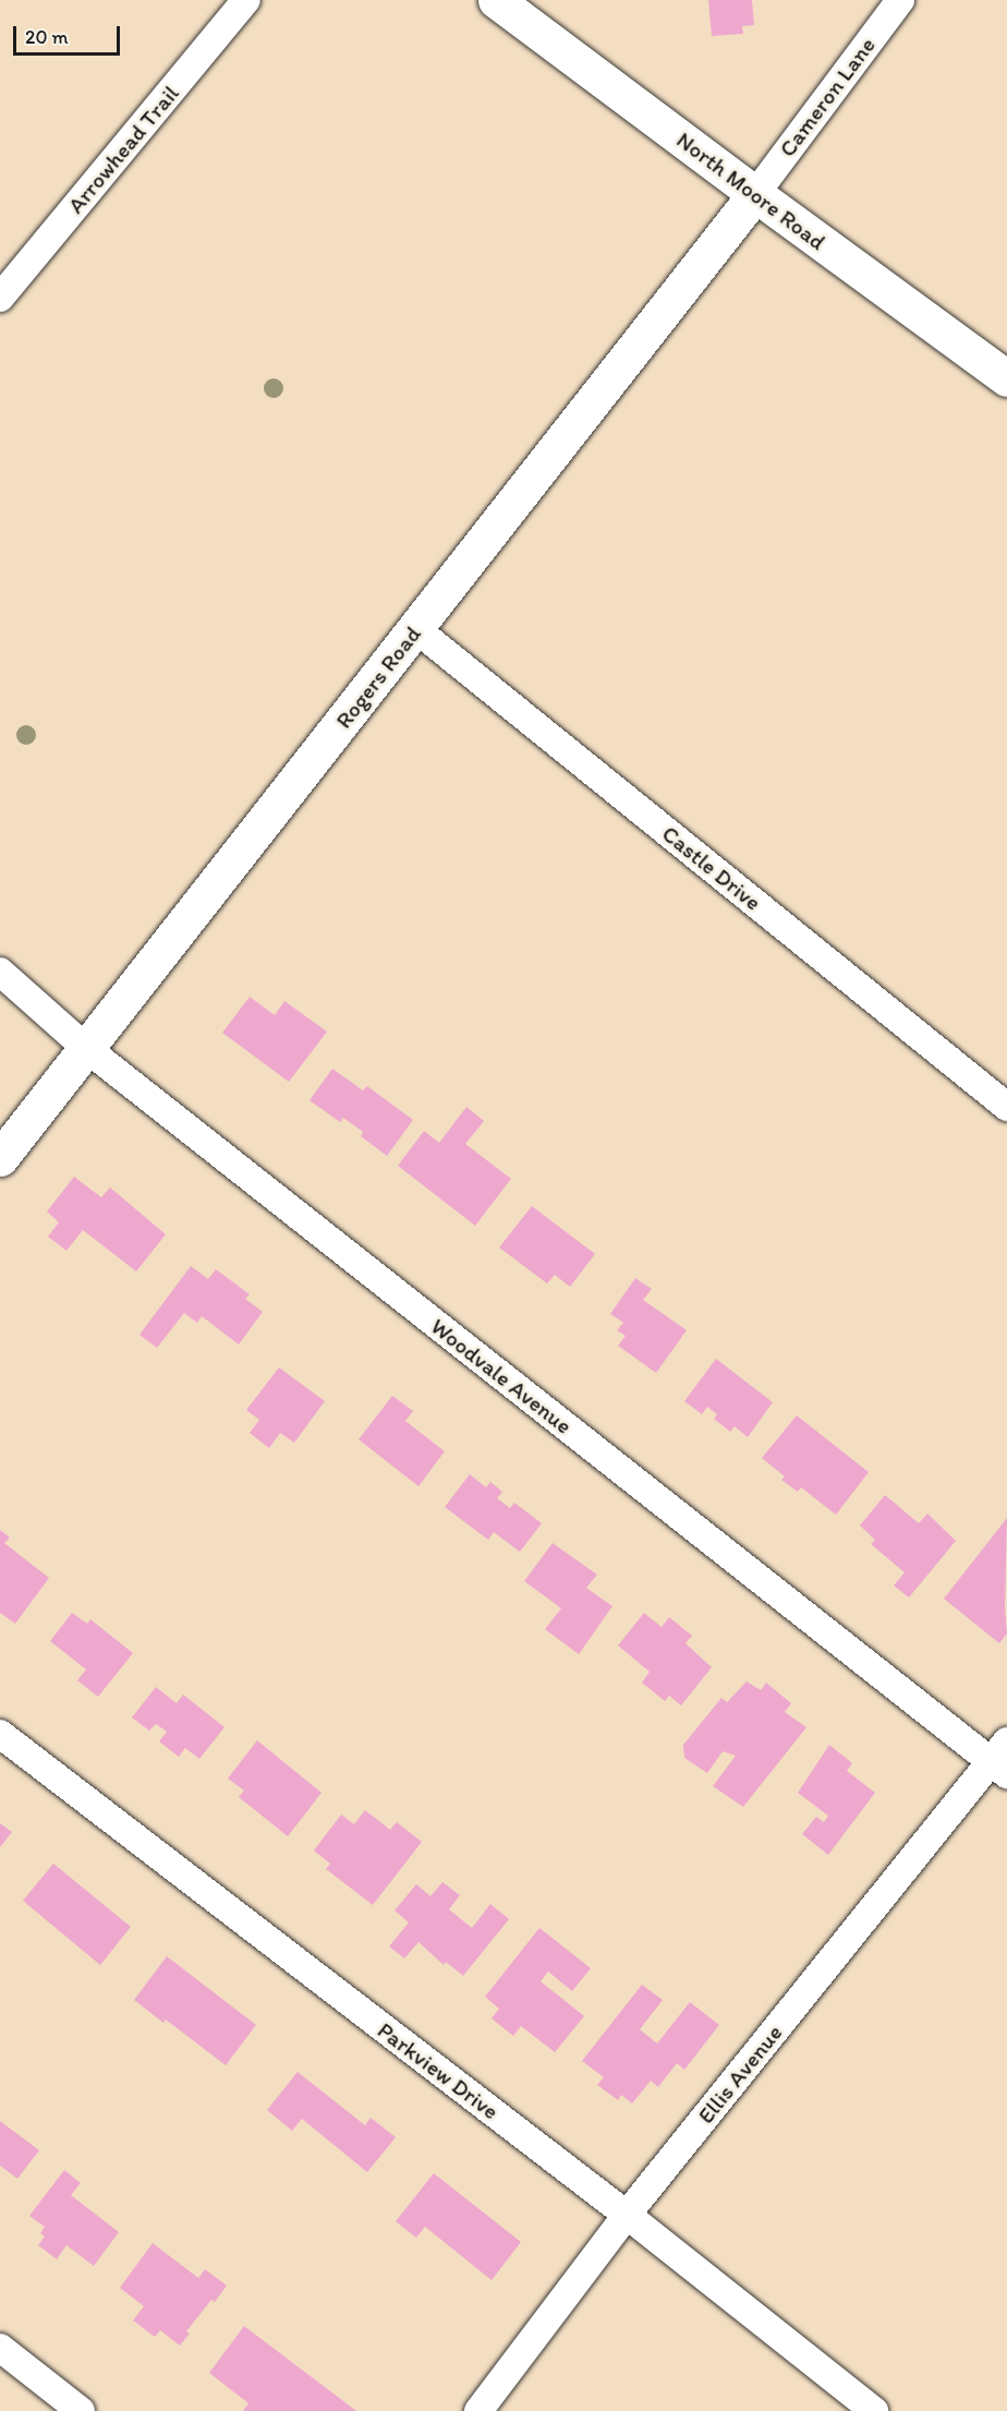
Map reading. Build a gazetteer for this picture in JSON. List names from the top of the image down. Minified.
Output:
{"streets":{"street":["Cameron Lane","Arrowhead Trail","North Moore Road","Rogers Road","Castle Drive","Woodvale Avenue","Parkview Drive","Ellis Avenue"]},"crossings":[["Cameron Lane","North Moore Road"],["Cameron Lane","Rogers Road"],["North Moore Road","Rogers Road"],["Rogers Road","Castle Drive"],["Rogers Road","Woodvale Avenue"],["Woodvale Avenue","Ellis Avenue"],["Parkview Drive","Ellis Avenue"]],"scale_bar":"20 m"}
